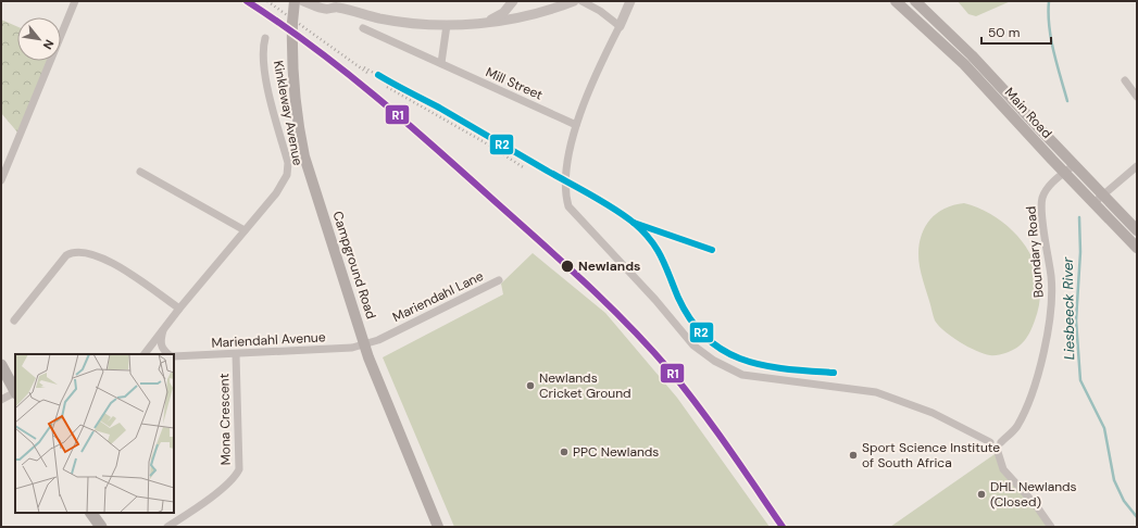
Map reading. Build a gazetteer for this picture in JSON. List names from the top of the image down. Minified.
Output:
{"streets":{"main road":["Main Road","Campground Road"],"street":["Mill Street","Kinkleway Avenue","Boundary Road","Mariendahl Lane","Mariendahl Avenue","Mona Crescent"]},"crossings":[["Main Road","Boundary Road"],["Campground Road","Mariendahl Lane"],["Campground Road","Mariendahl Avenue"],["Mariendahl Lane","Mariendahl Avenue"],["Mariendahl Avenue","Mona Crescent"]],"water":["Liesbeeck River"],"places":["Newlands","Newlands Cricket Ground","PPC Newlands","Sport Science Institute of South Africa","DHL Newlands (Closed)"],"lines":["transit line R1","transit line R2"],"scale_bar":"50 m","north":"bottom right"}
